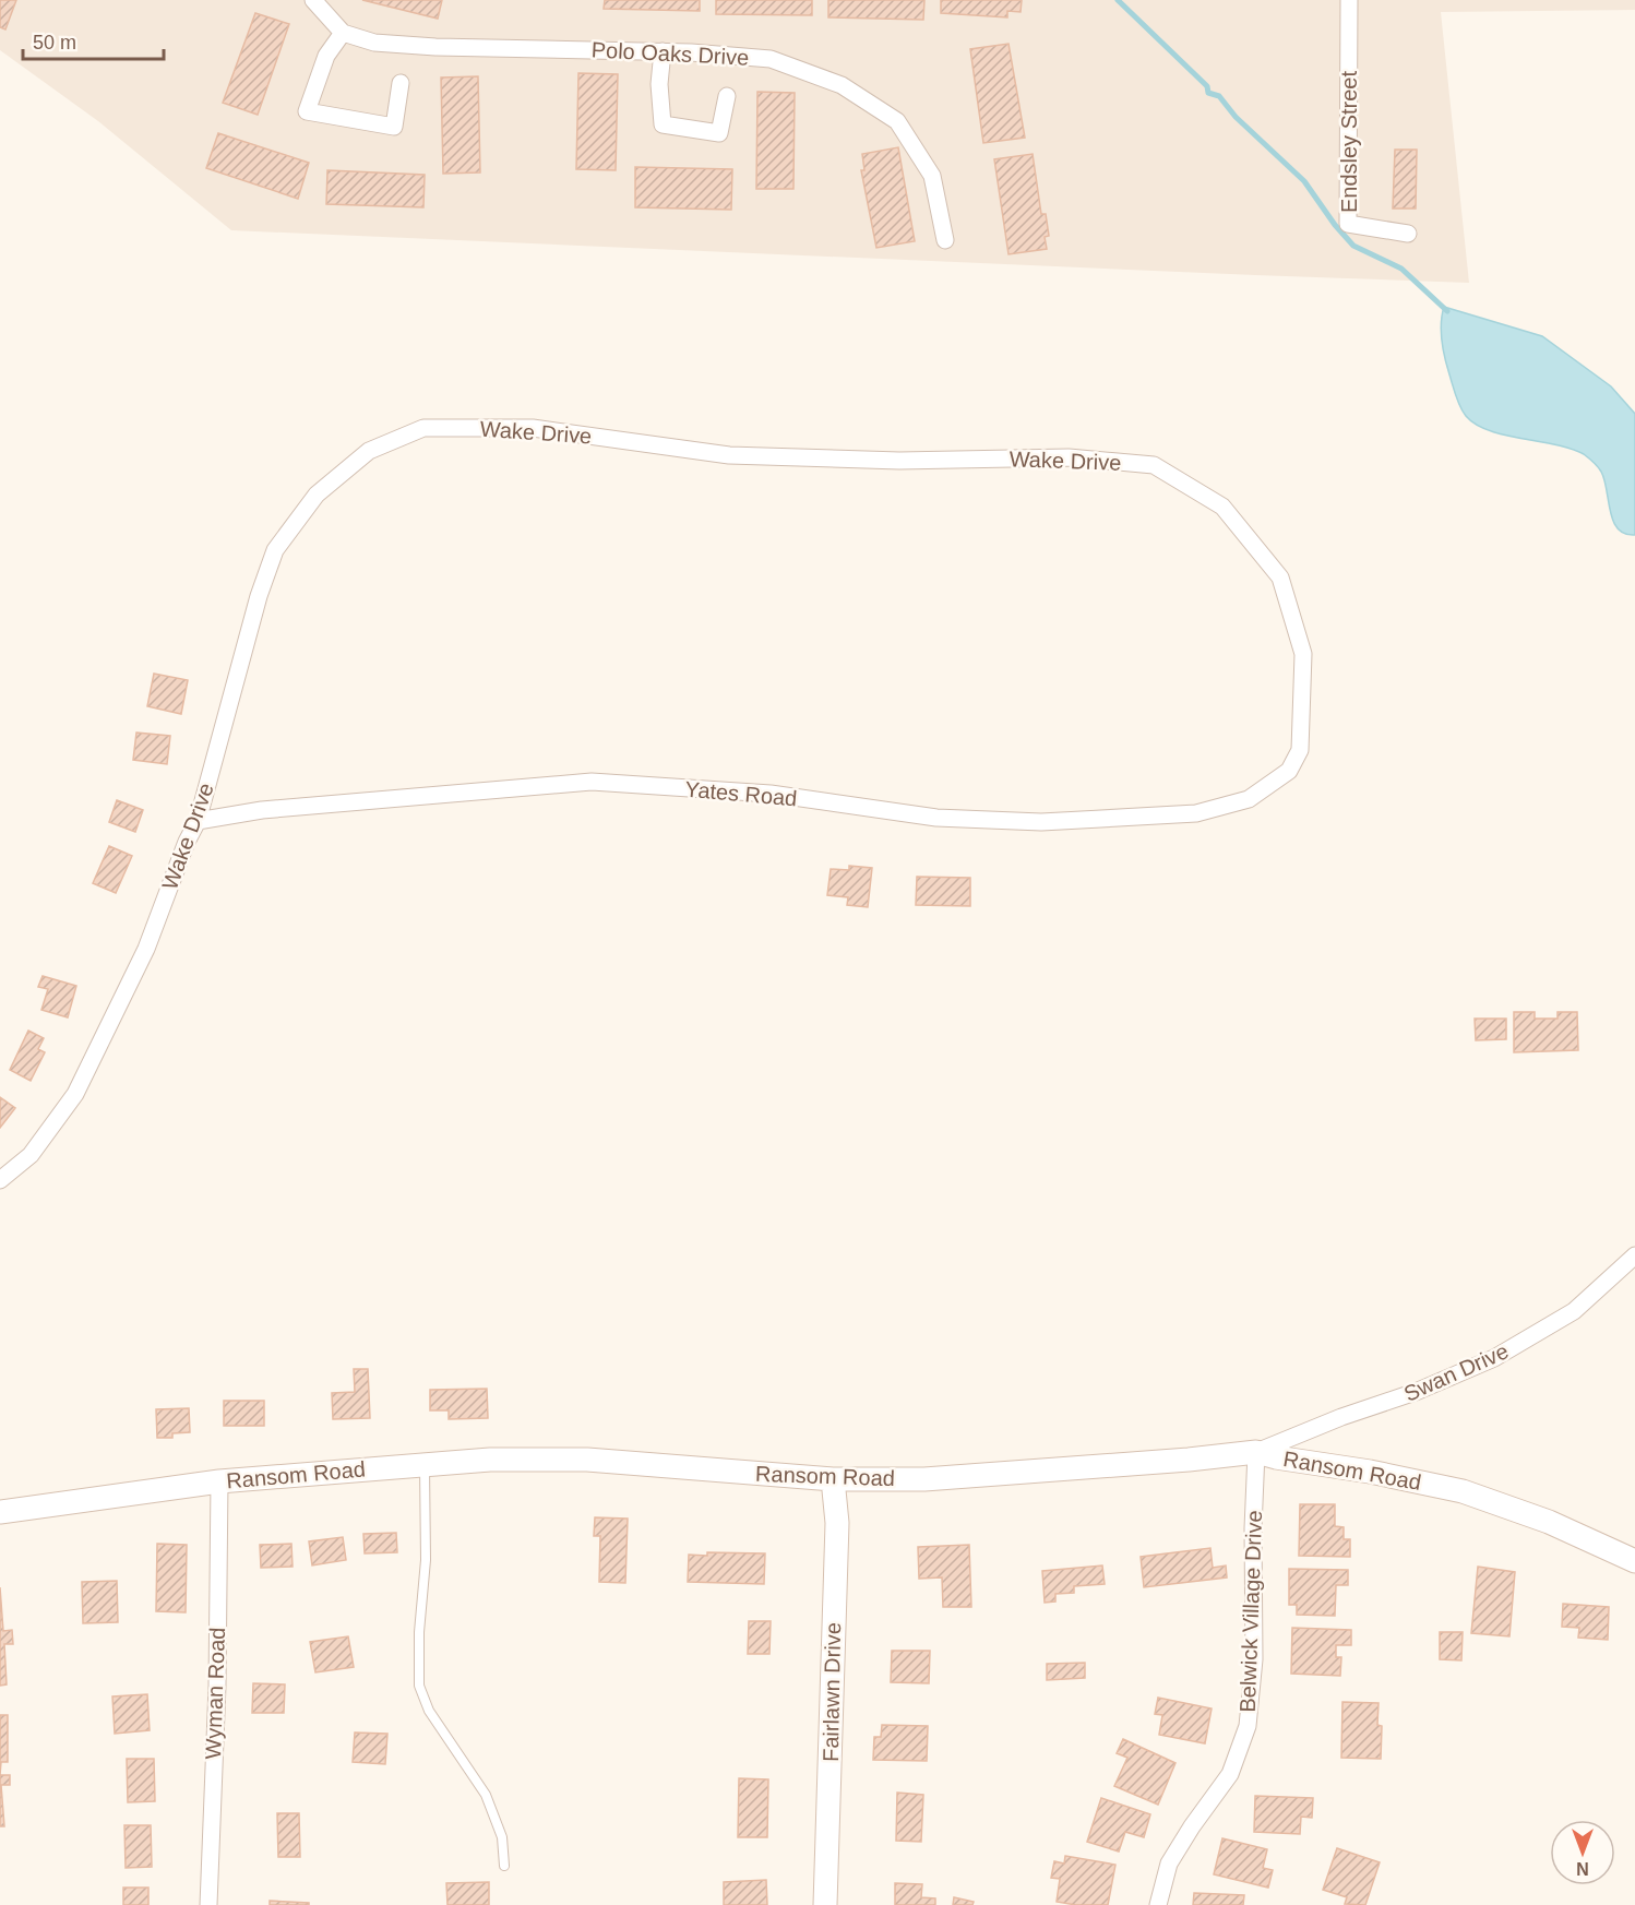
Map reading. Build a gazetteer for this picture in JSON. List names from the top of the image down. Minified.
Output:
{"streets":{"street":["Polo Oaks Drive","Endsley Street","Wake Drive","Yates Road","Swan Drive","Ransom Road","Belwick Village Drive","Fairlawn Drive","Wyman Road"]},"crossings":[["Wake Drive","Yates Road"],["Swan Drive","Ransom Road"],["Swan Drive","Belwick Village Drive"],["Ransom Road","Belwick Village Drive"],["Ransom Road","Fairlawn Drive"],["Ransom Road","Wyman Road"]],"scale_bar":"50 m","north":"bottom"}
